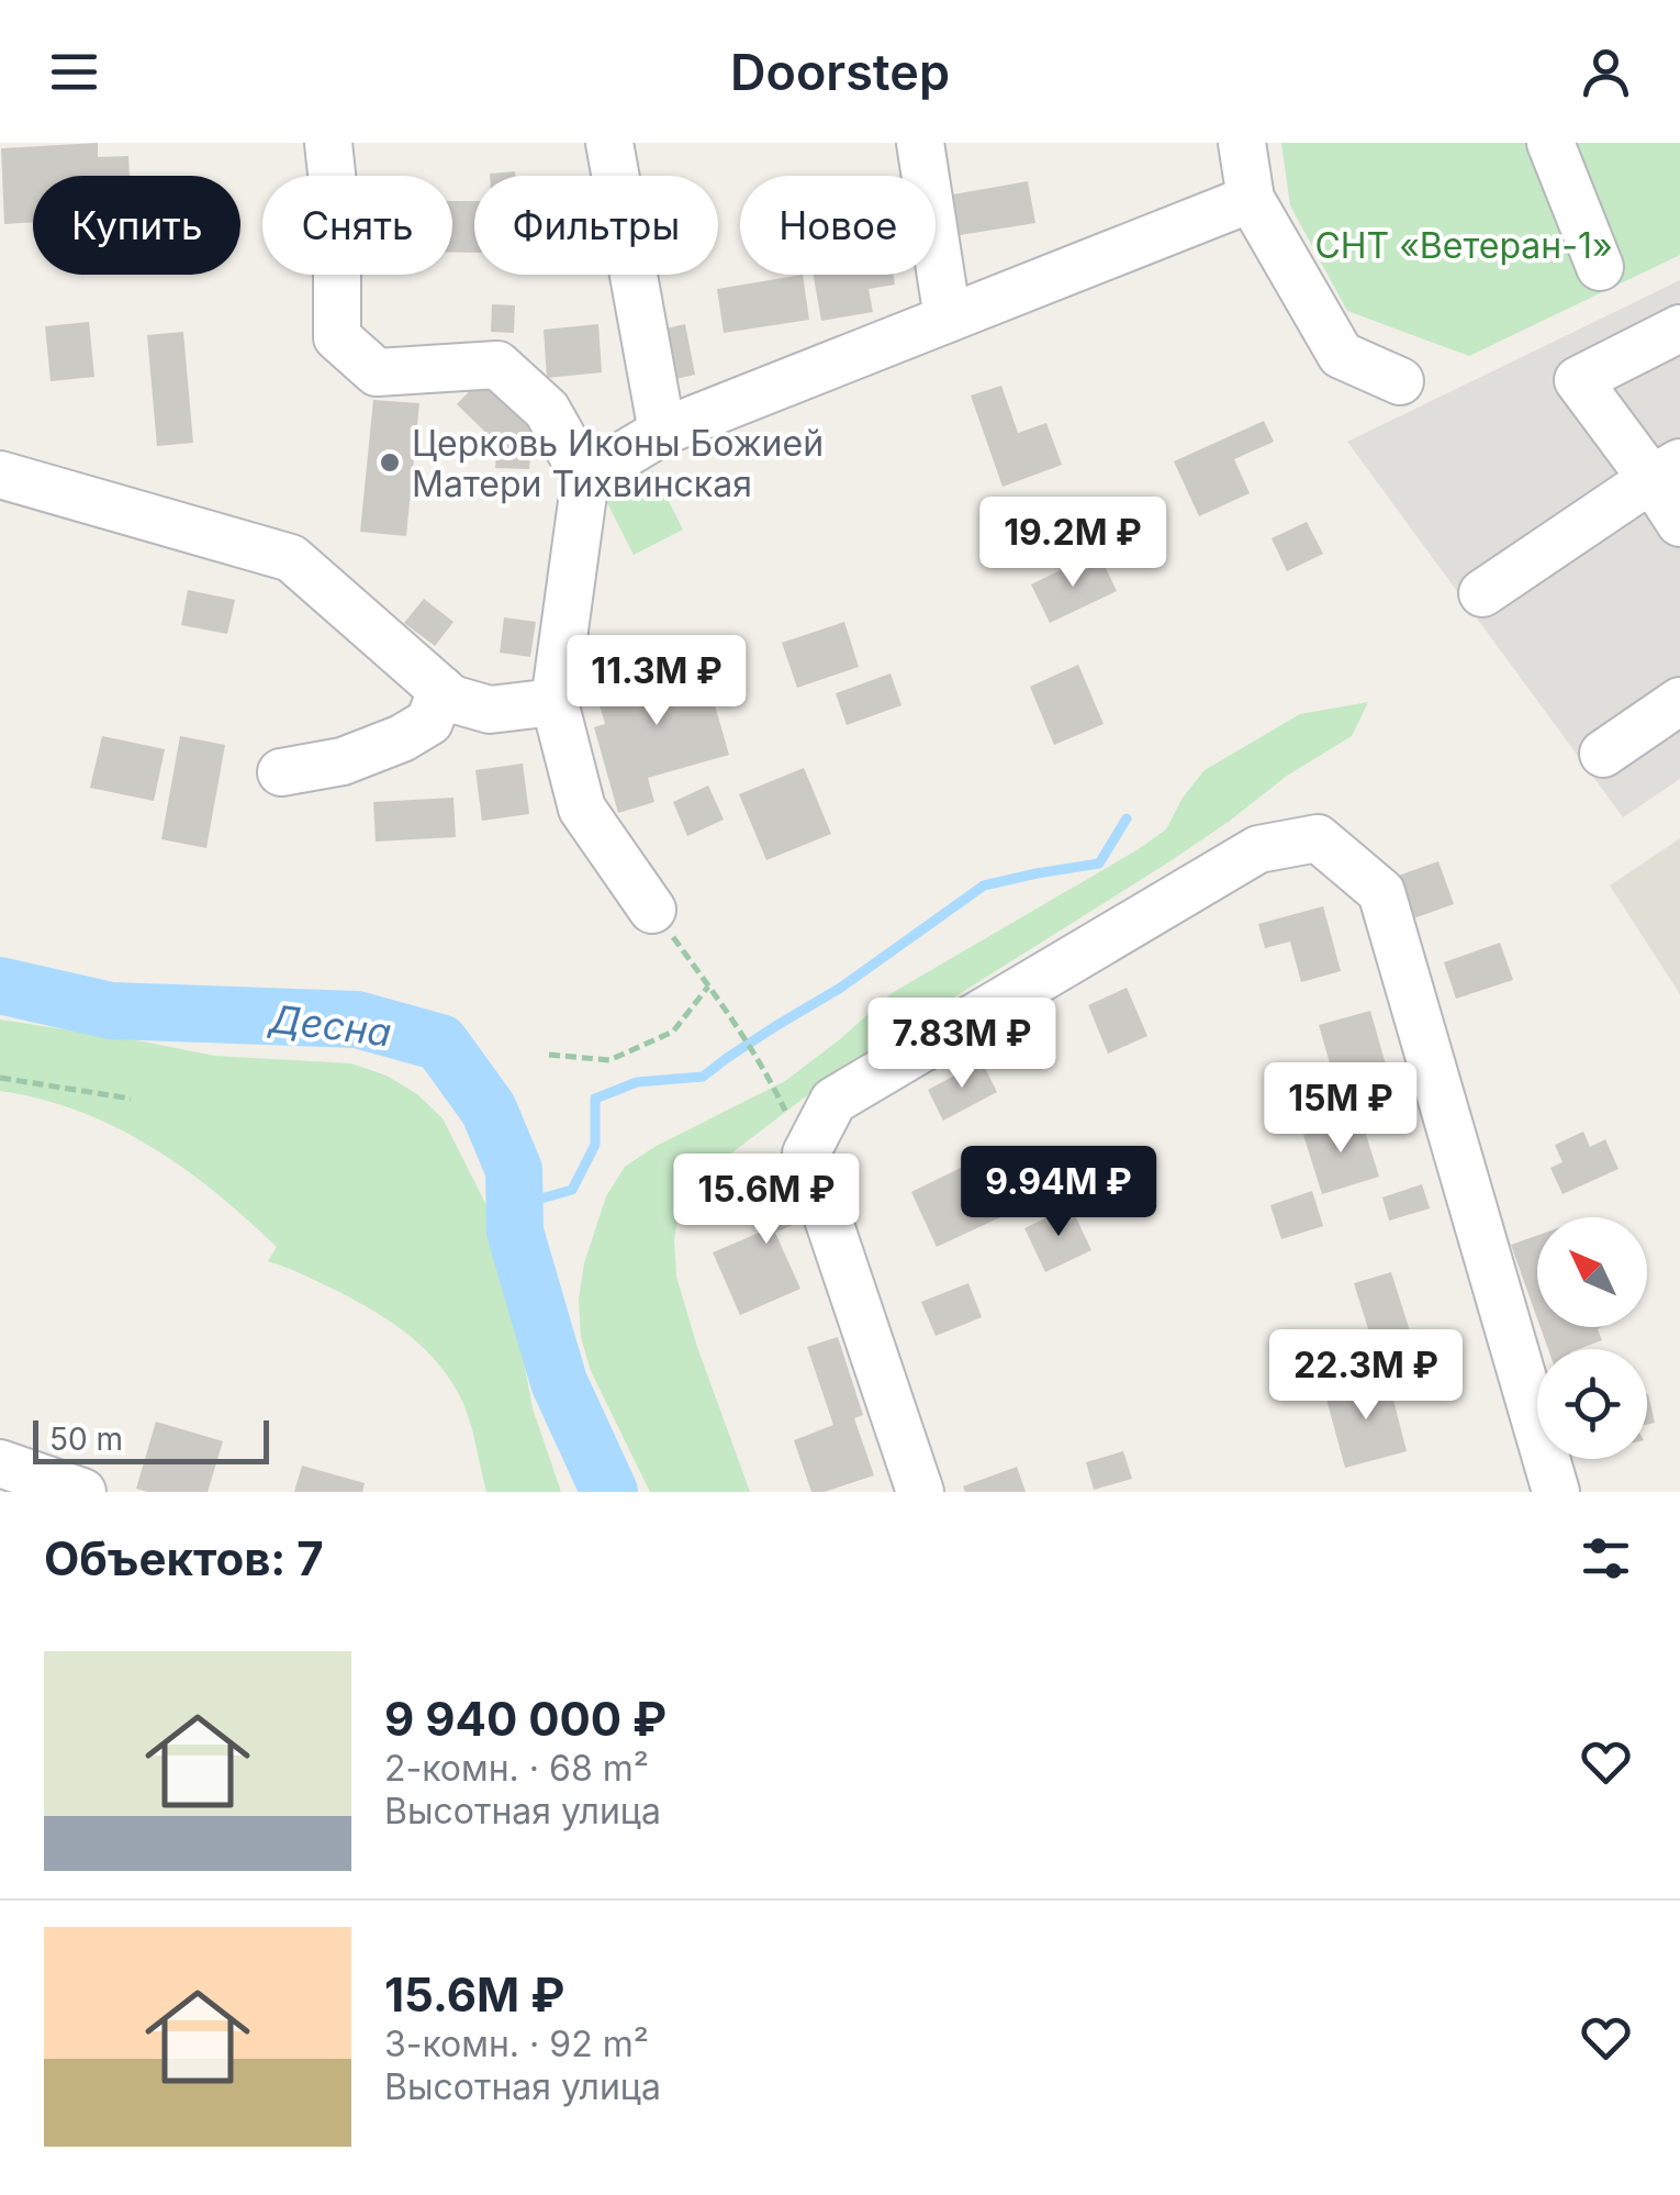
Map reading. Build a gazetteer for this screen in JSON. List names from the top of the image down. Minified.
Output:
{"water":["Десна"],"parks":["СНТ «Ветеран-1»"],"places":["Церковь Иконы Божией Матери Тихвинская"],"scale_bar":"50 m","north":"top left","page":{"header":"Doorstep","chip":["Купить","Снять","Фильтры","Новое"],"price":["19.2M ₽","11.3M ₽","7.83M ₽","15M ₽","9.94M ₽","15.6M ₽","22.3M ₽"],"scale":"50 m","heading":"Объектов: 7","list":[{"name":"9 940 000 ₽","note":"2-комн. · 68 m² · Высотная улица"},{"name":"15.6M ₽","note":"3-комн. · 92 m² · Высотная улица"}]}}
